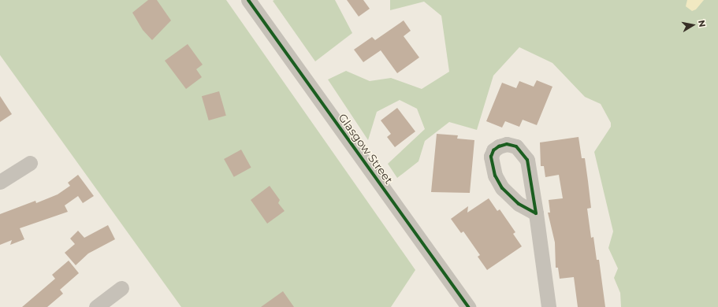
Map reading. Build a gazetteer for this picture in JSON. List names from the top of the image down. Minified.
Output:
{"streets":{"street":["Glasgow Street"]},"north":"right"}
